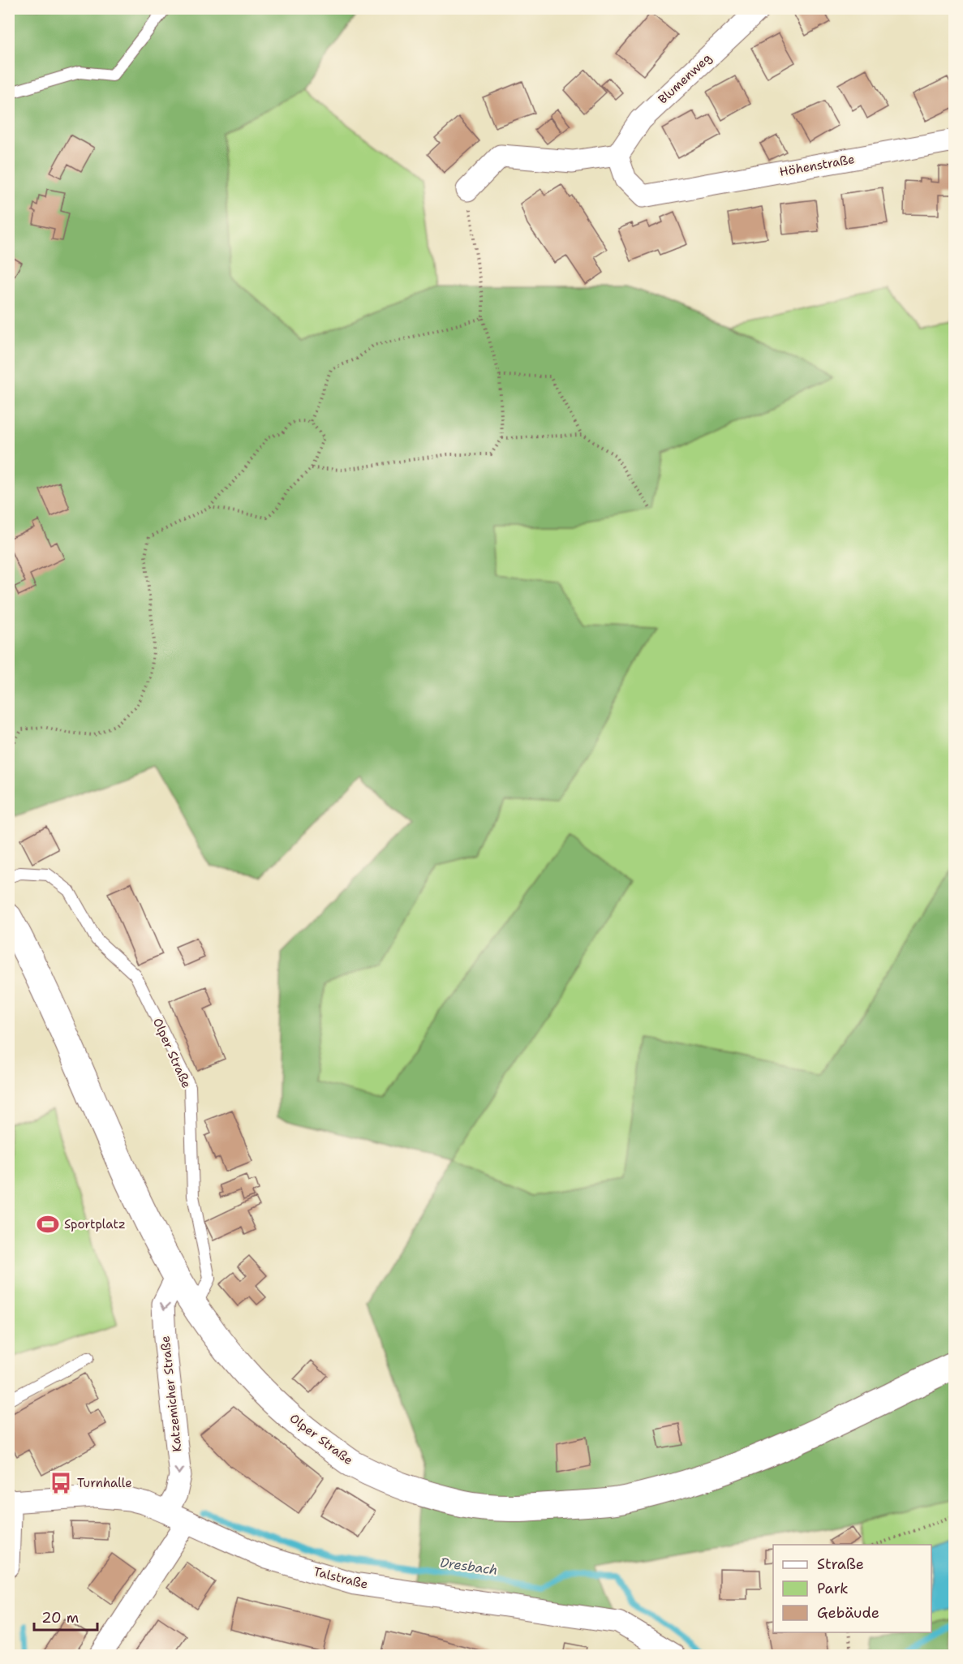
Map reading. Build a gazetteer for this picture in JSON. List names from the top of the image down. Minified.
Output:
{"streets":{"main road":["Olper Straße"],"street":["Blumenweg","Höhenstraße","Katzemicher Straße","Talstraße"]},"crossings":[["Blumenweg","Höhenstraße"],["Olper Straße","Katzemicher Straße"],["Katzemicher Straße","Talstraße"]],"one_way":["Katzemicher Straße"],"water":["Dresbach"],"places":{"sports":["Sportplatz"],"bus stop":["Turnhalle"]},"legend":["Straße","Park","Gebäude"],"scale_bar":"20 m"}
